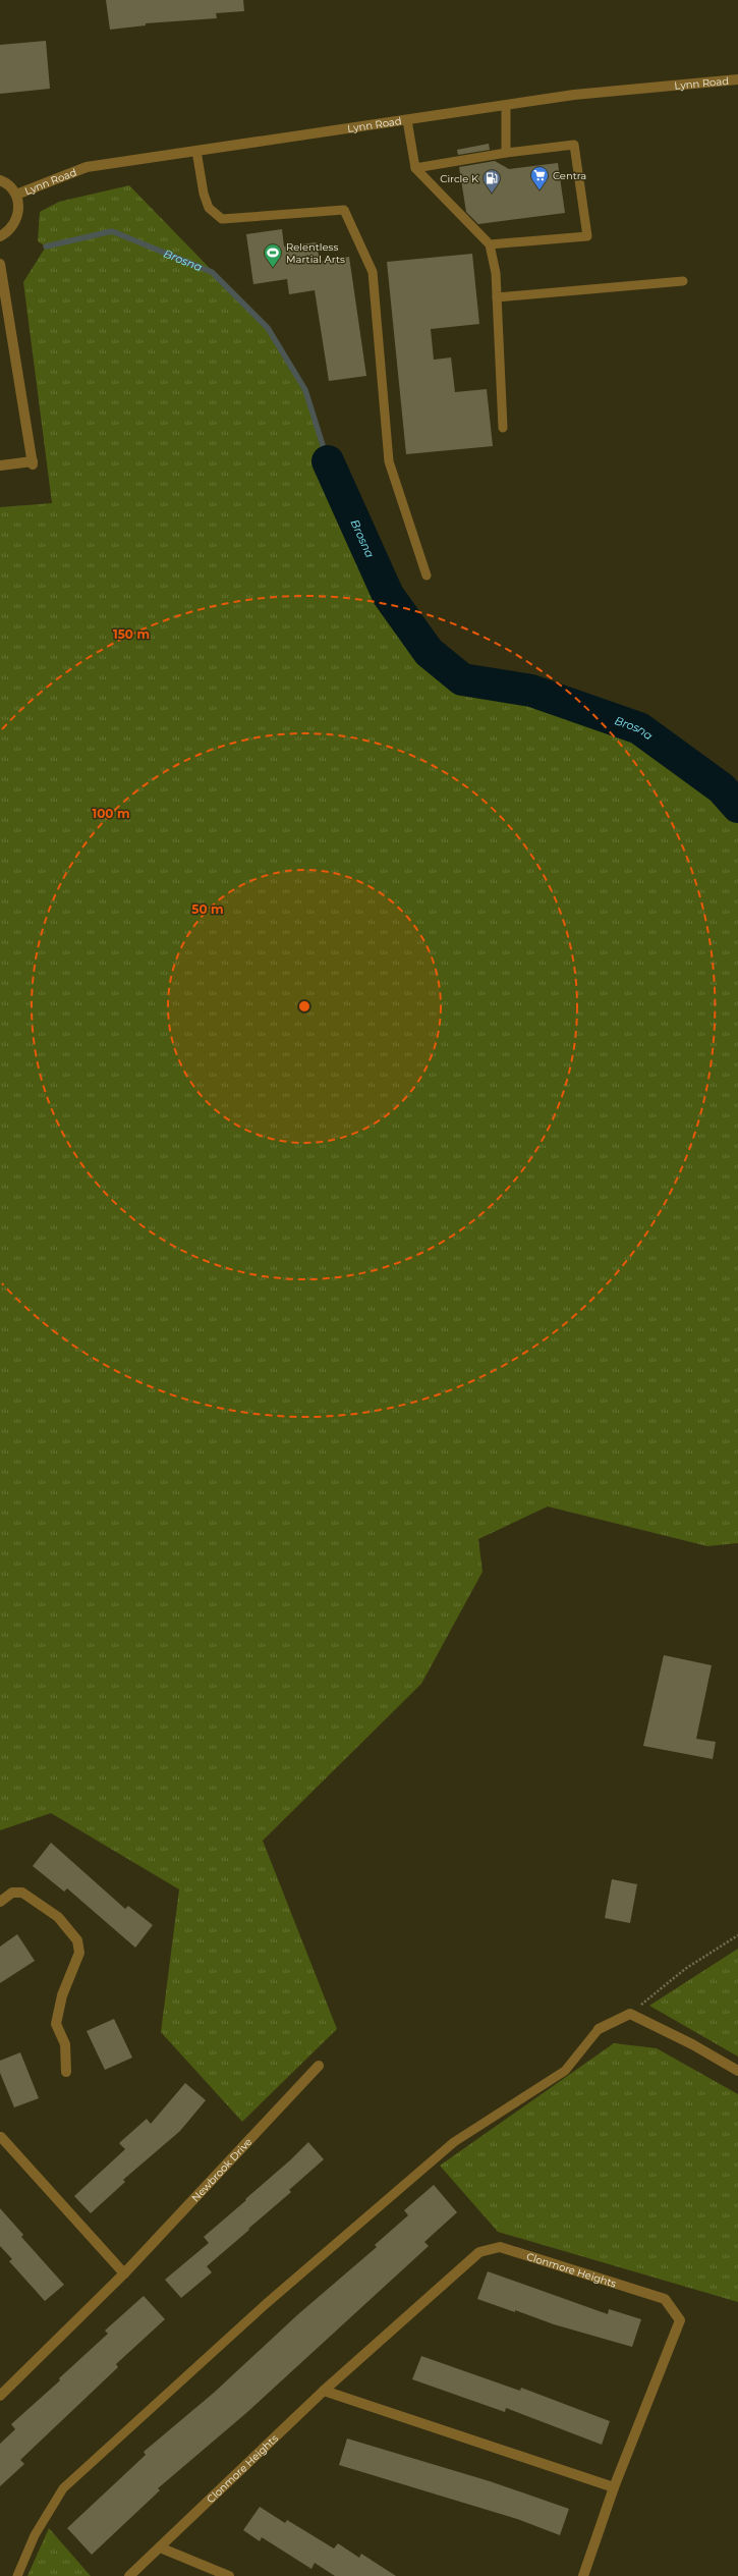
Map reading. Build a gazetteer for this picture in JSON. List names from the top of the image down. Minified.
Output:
{"streets":{"street":["Lynn Road","Newbrook Drive","Clonmore Heights"]},"water":["Brosna"],"places":{"supermarket":["Centra"],"fuel station":["Circle K"],"sports":["Relentless Martial Arts"]},"rings":["150 m","100 m","50 m"]}
